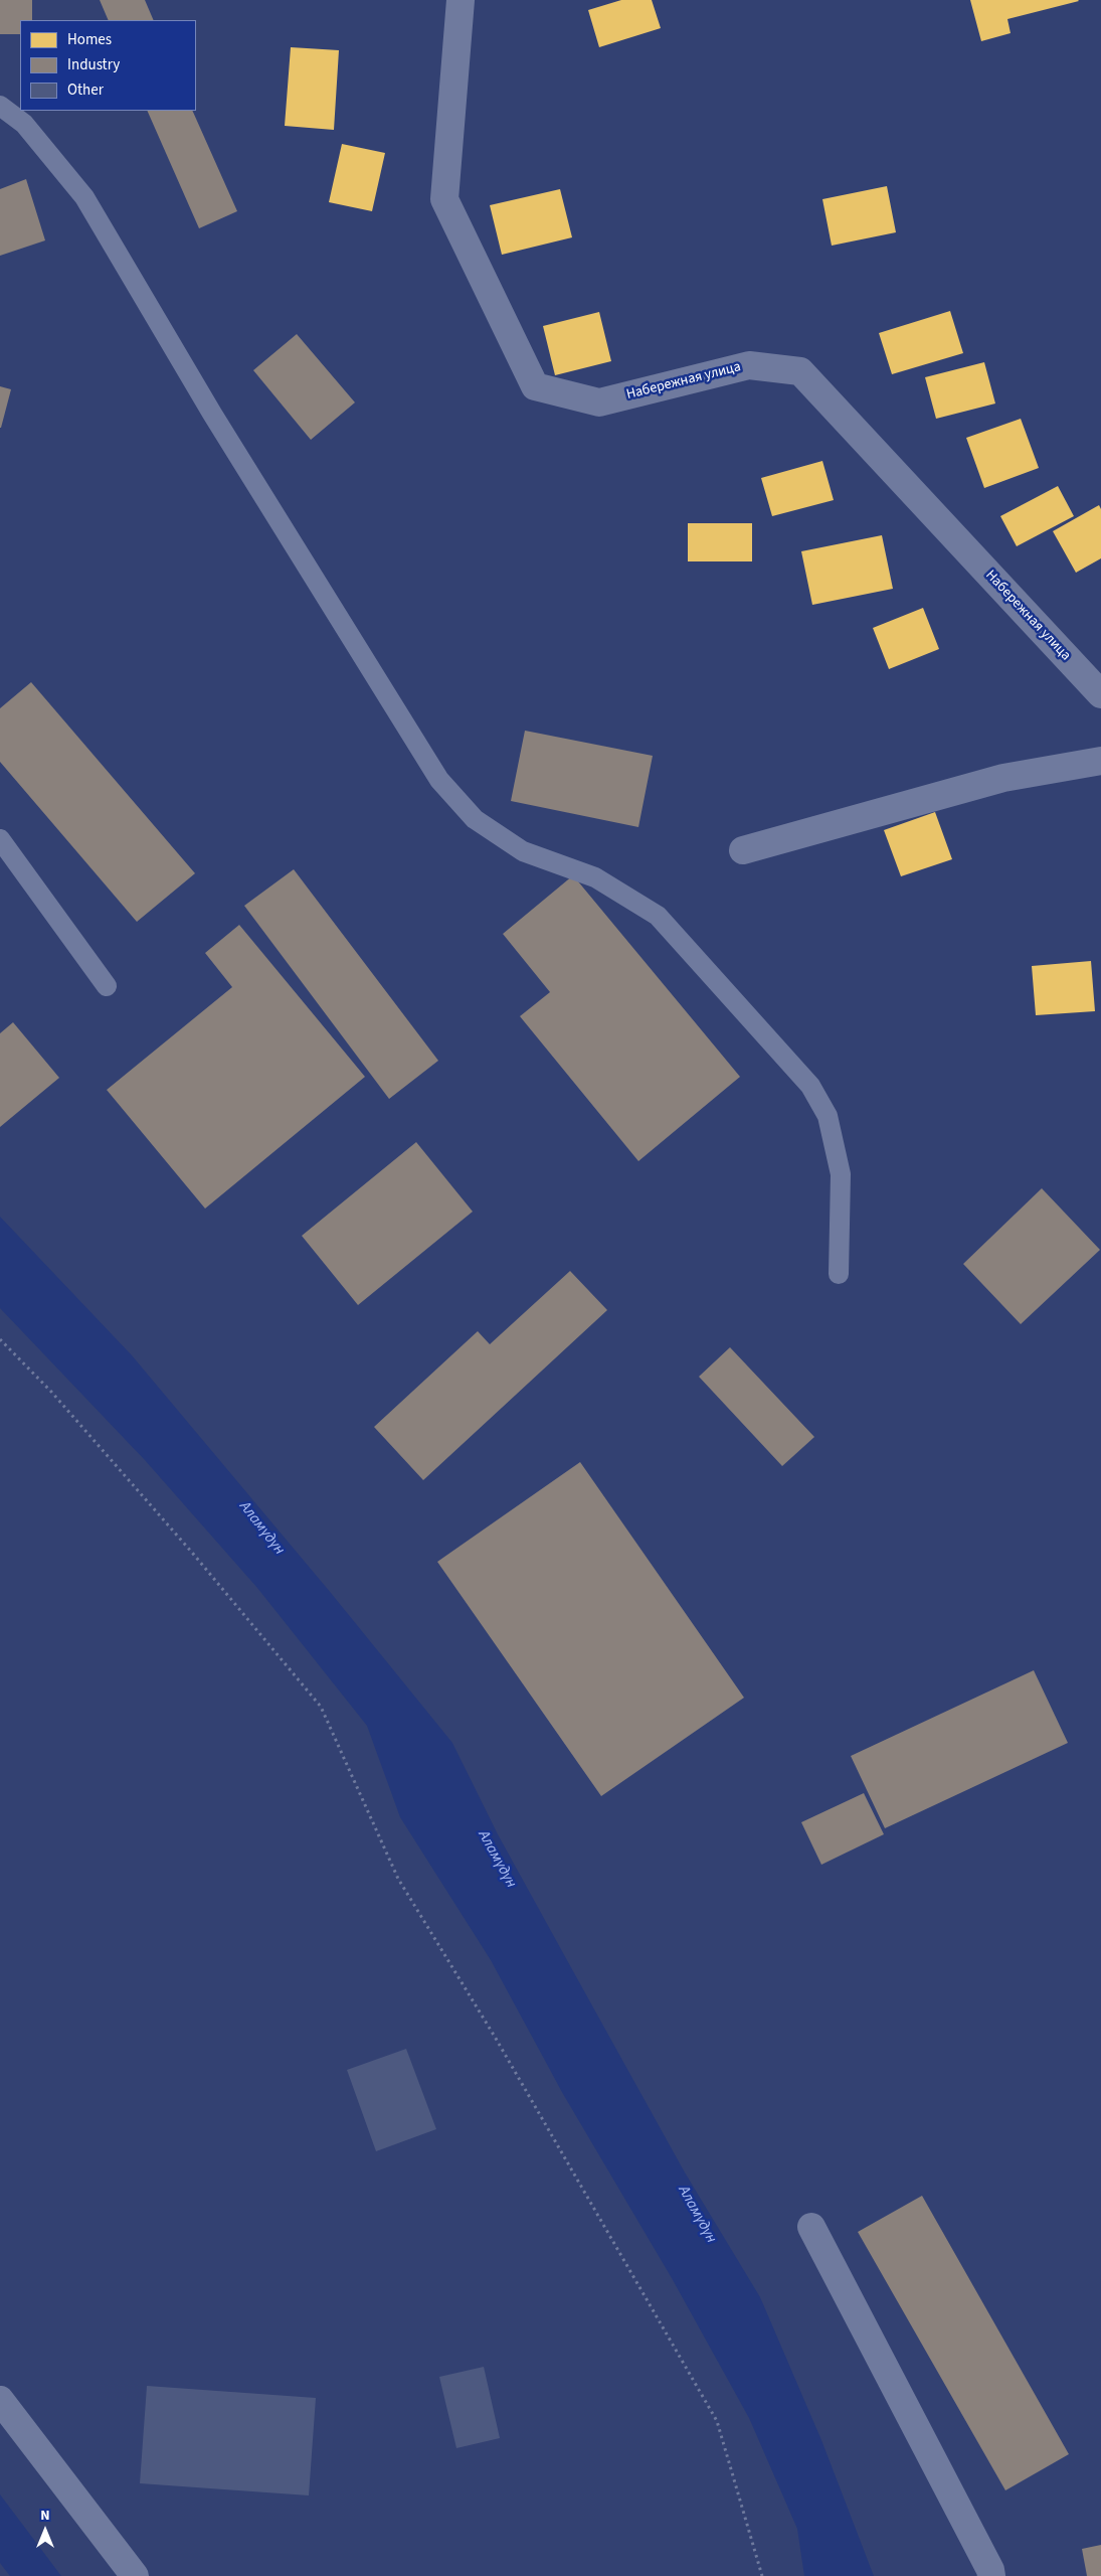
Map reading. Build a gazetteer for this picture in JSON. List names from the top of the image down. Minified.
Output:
{"streets":{"street":["Набережная улица"]},"water":["Аламүдүн"],"legend":["Homes","Industry","Other"],"north":"top"}
